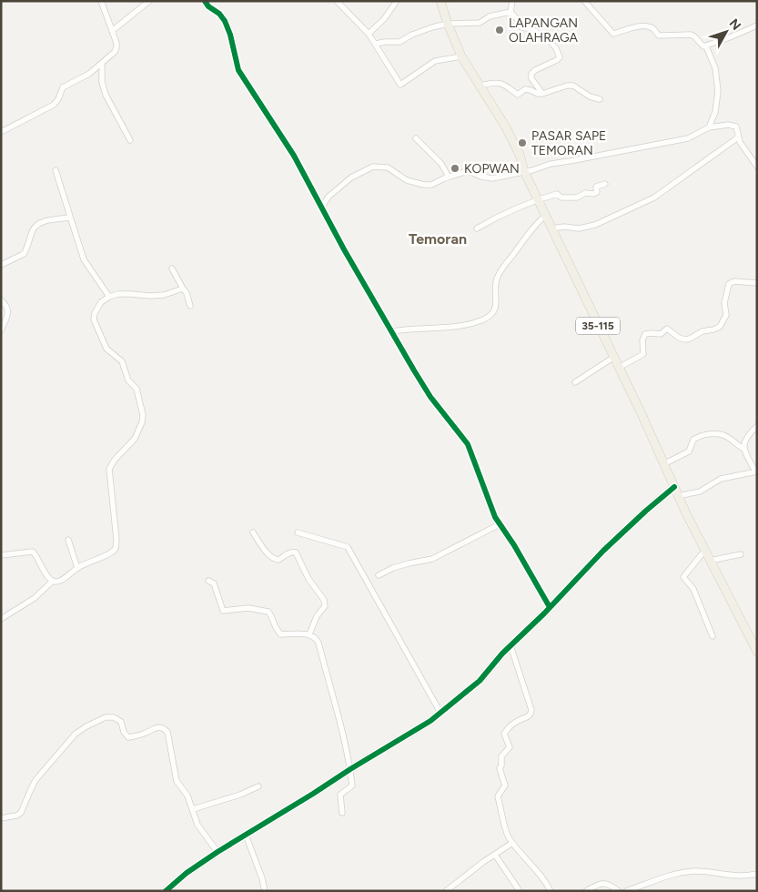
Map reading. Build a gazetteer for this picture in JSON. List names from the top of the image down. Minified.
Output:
{"streets":{"main road":["35-115"]},"districts":["Temoran"],"places":["LAPANGAN OLAHRAGA","PASAR SAPE TEMORAN","KOPWAN"],"north":"top right"}
